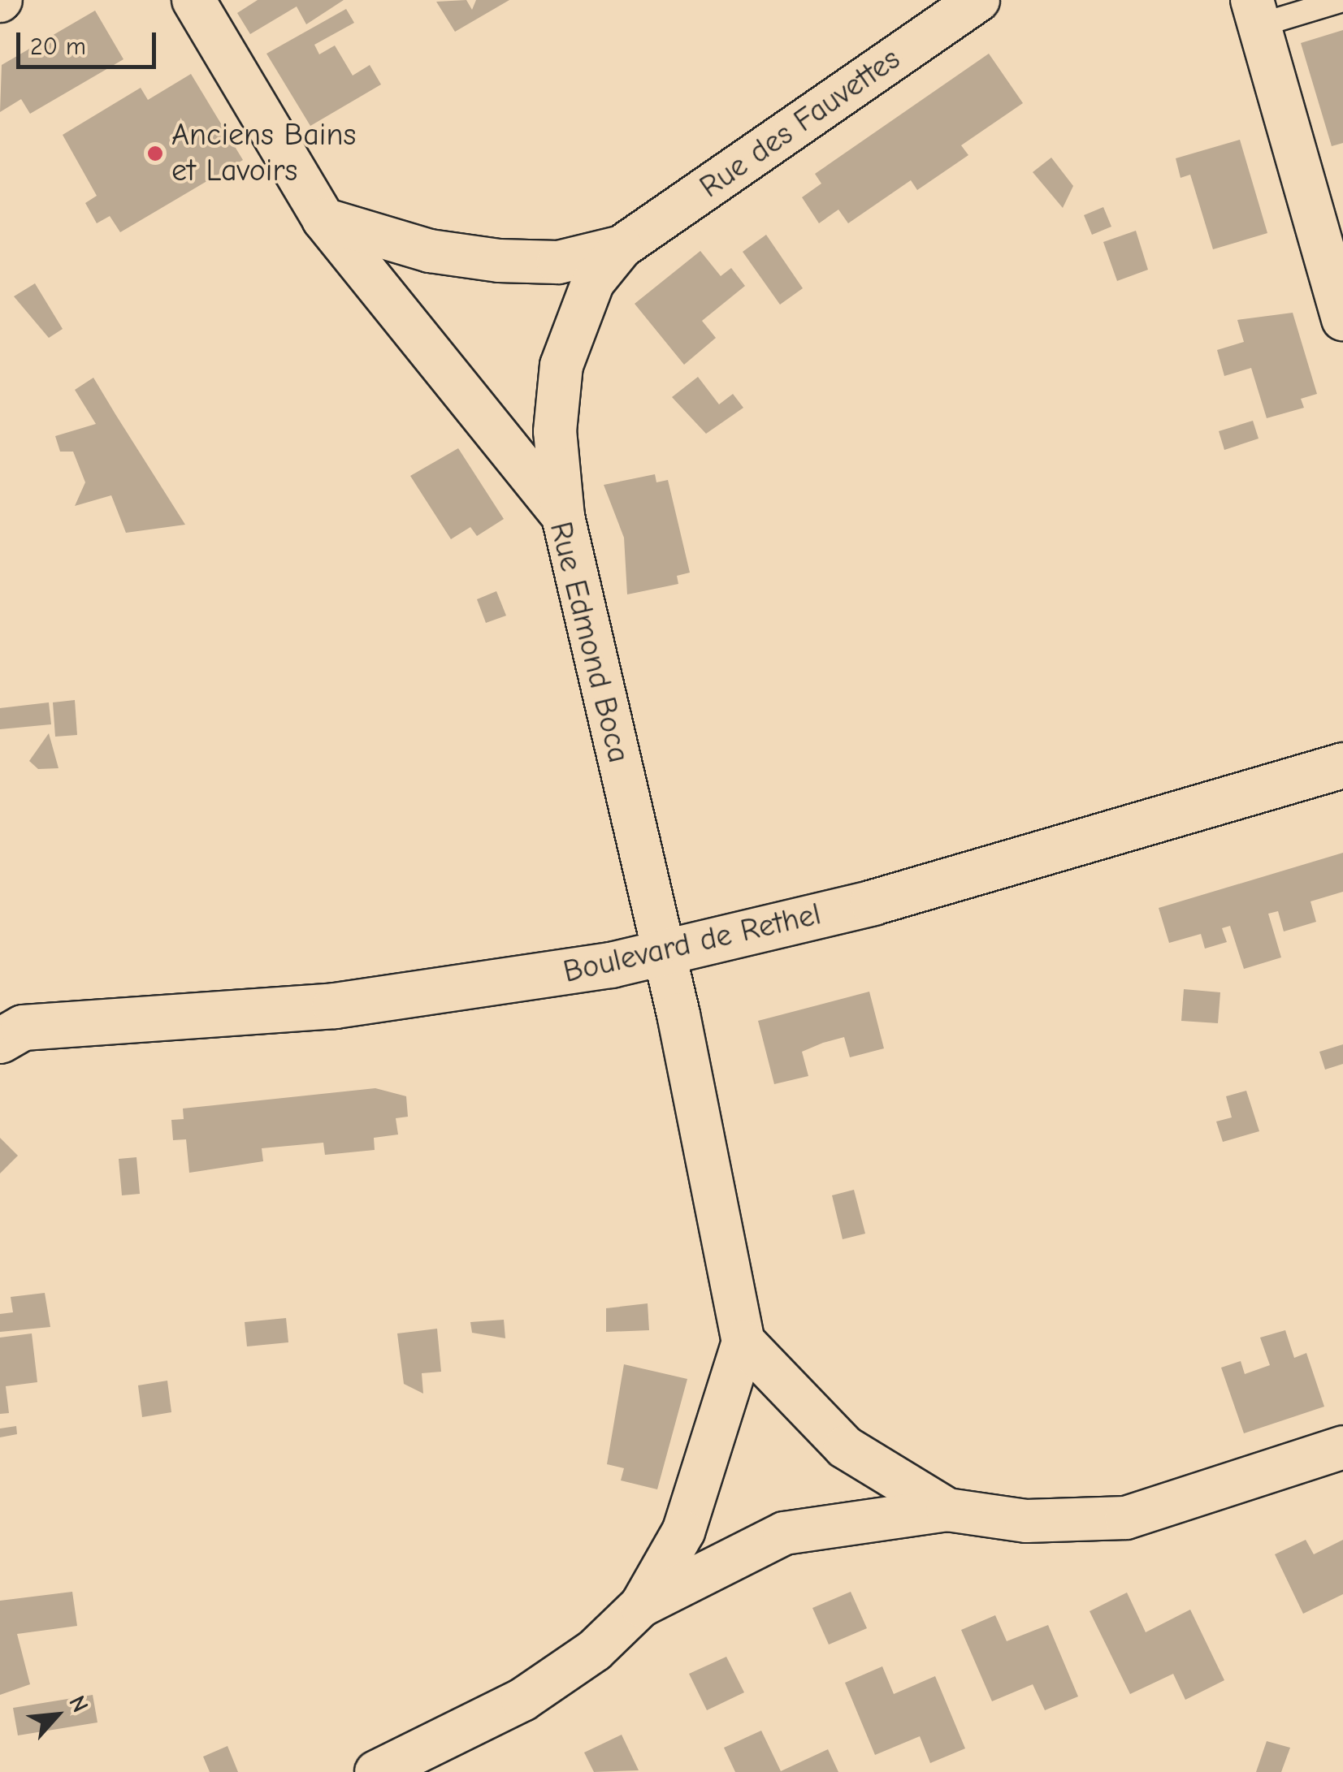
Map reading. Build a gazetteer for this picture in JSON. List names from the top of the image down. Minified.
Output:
{"streets":{"main road":["Boulevard de Rethel"],"street":["Rue des Fauvettes","Rue Edmond Boca"]},"crossings":[["Rue des Fauvettes","Rue Edmond Boca"],["Rue Edmond Boca","Boulevard de Rethel"]],"places":["Anciens Bains et Lavoirs"],"scale_bar":"20 m","north":"top right"}
